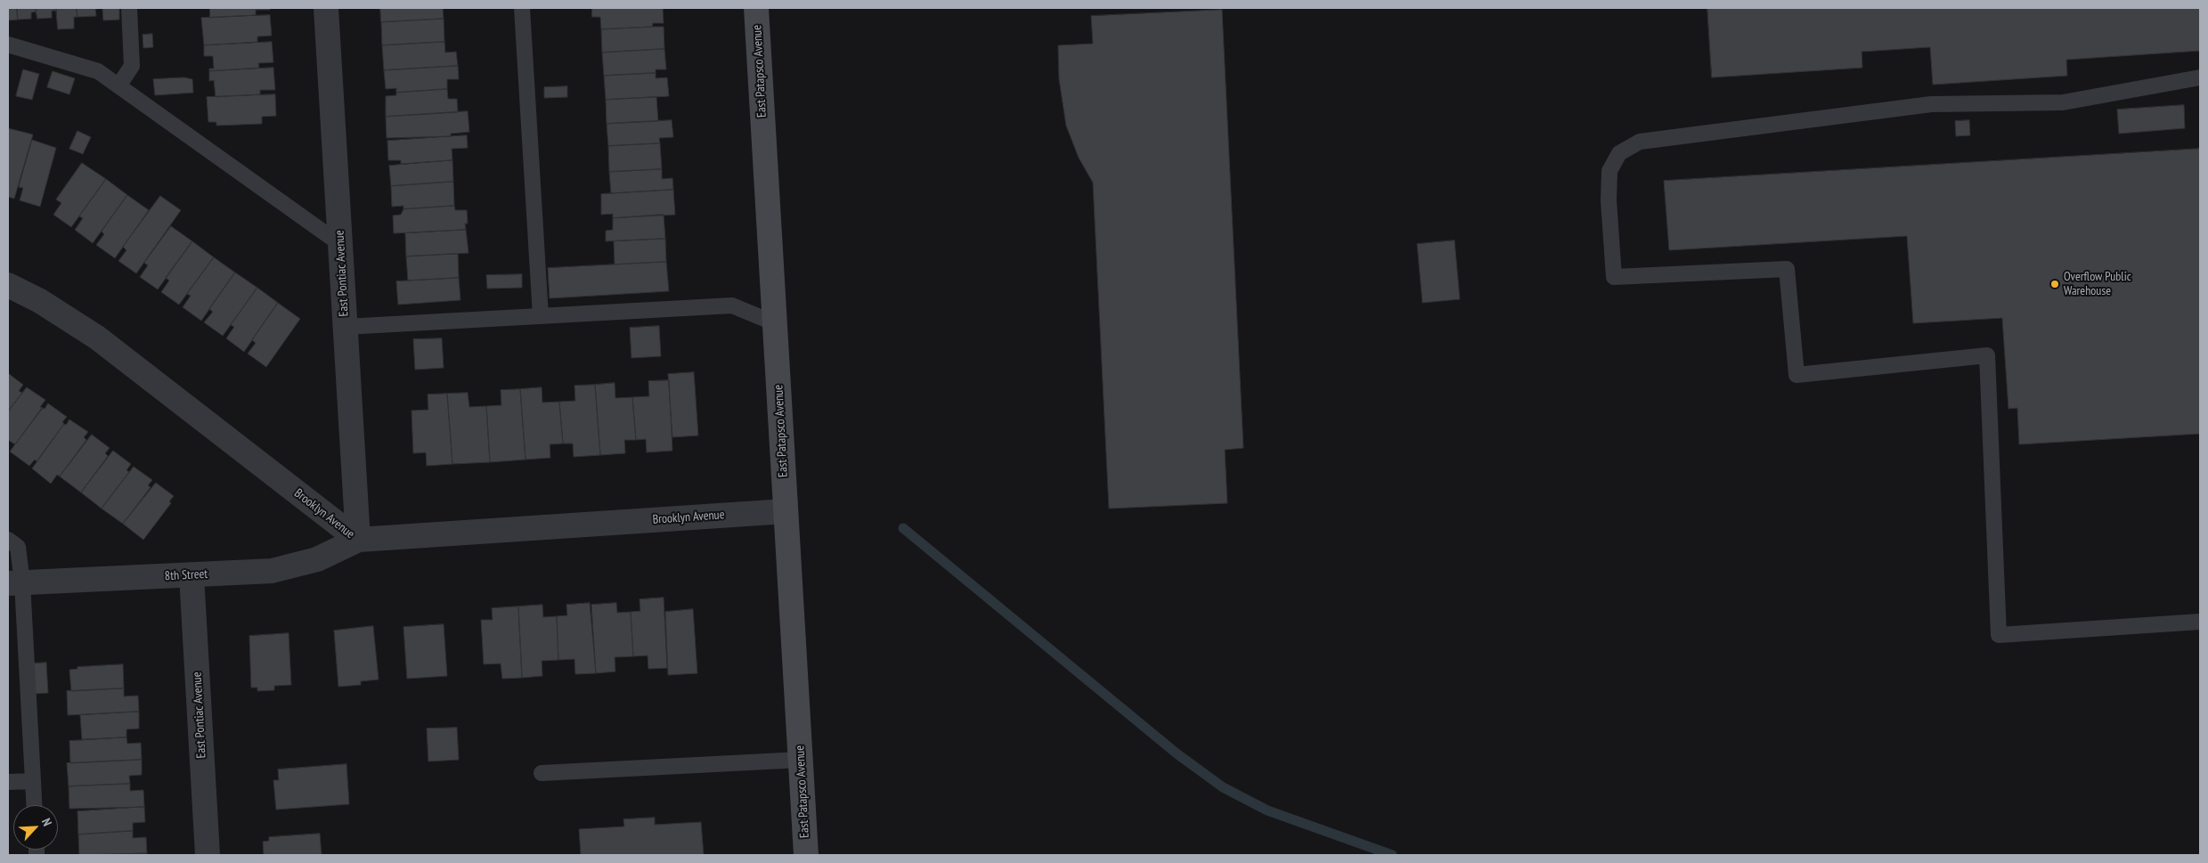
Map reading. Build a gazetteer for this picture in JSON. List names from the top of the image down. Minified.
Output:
{"streets":{"main road":["East Patapsco Avenue"],"street":["East Pontiac Avenue","Brooklyn Avenue","8th Street"]},"crossings":[["East Patapsco Avenue","Brooklyn Avenue"],["East Pontiac Avenue","Brooklyn Avenue"],["East Pontiac Avenue","8th Street"],["Brooklyn Avenue","8th Street"]],"places":["Overflow Public Warehouse"],"north":"top right"}
